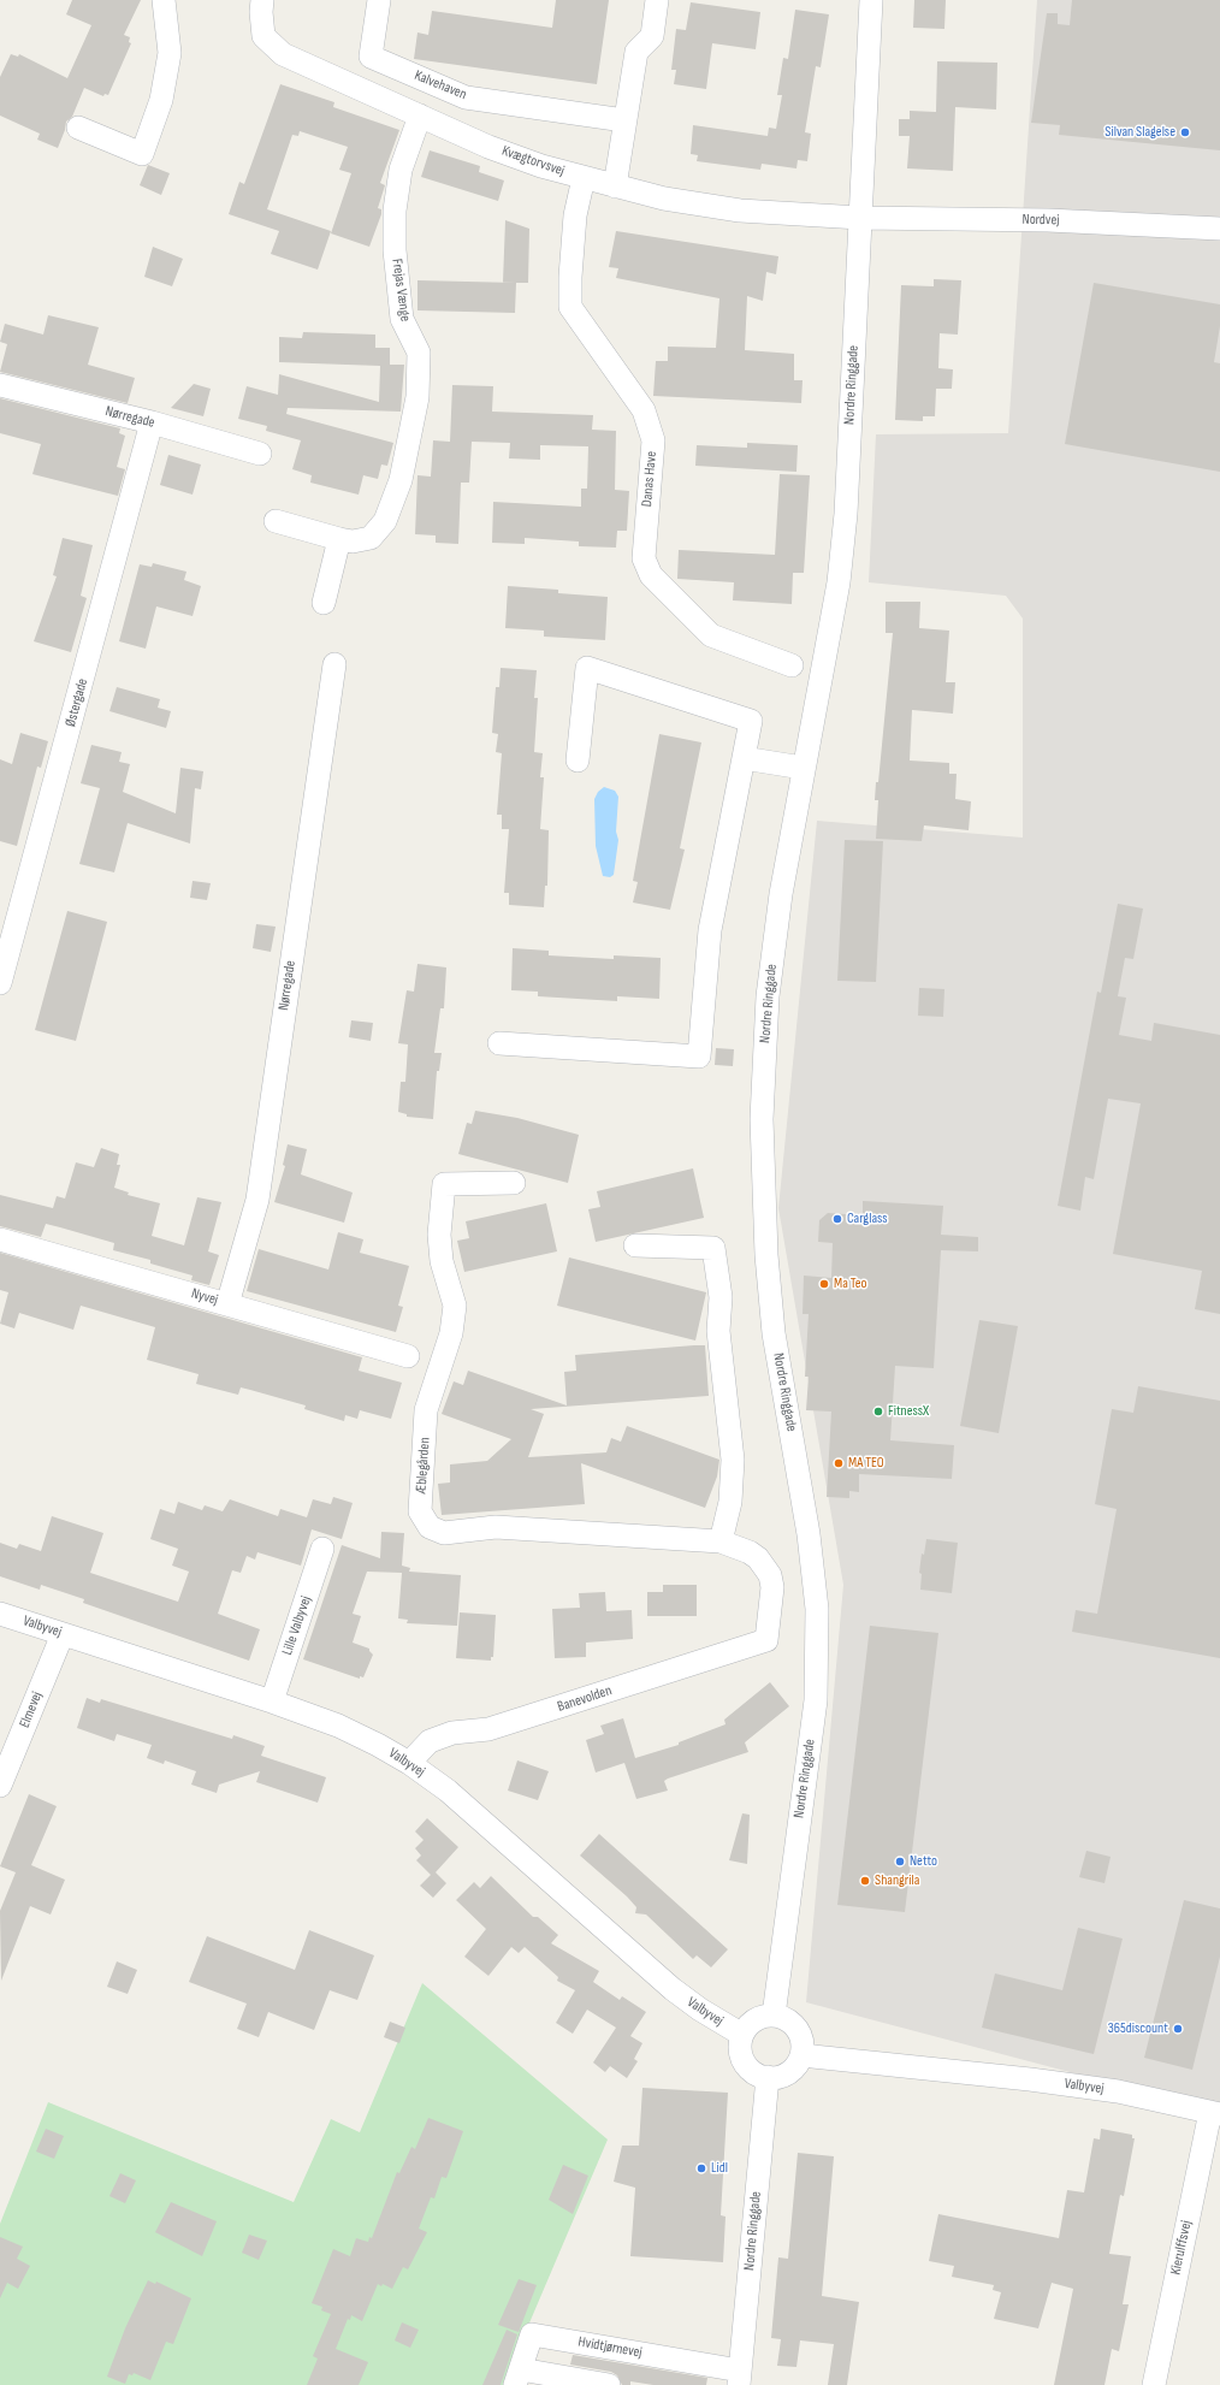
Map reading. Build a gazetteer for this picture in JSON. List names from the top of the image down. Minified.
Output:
{"streets":{"street":["Kalvehaven","Kvægtorvsvej","Nordvej","Frejas Vænge","Nordre Ringgade","Nørregade","Danas Have","Østergade","Nyvej","Æblegården","Lille Valbyvej","Valbyvej","Banevolden","Elmevej","Kierulffsvej","Hvidtjørnevej"]},"crossings":[["Kvægtorvsvej","Nordvej"],["Kvægtorvsvej","Frejas Vænge"],["Kvægtorvsvej","Nordre Ringgade"],["Kvægtorvsvej","Danas Have"],["Nordvej","Nordre Ringgade"],["Nordre Ringgade","Valbyvej"],["Nordre Ringgade","Hvidtjørnevej"],["Nørregade","Østergade"],["Nørregade","Nyvej"],["Æblegården","Banevolden"],["Lille Valbyvej","Valbyvej"],["Valbyvej","Banevolden"],["Valbyvej","Elmevej"],["Valbyvej","Kierulffsvej"]],"places":["Silvan Slagelse","Carglass","Ma Teo","FitnessX","MA TEO","Netto","Shangrila","365discount","Lidl"]}
